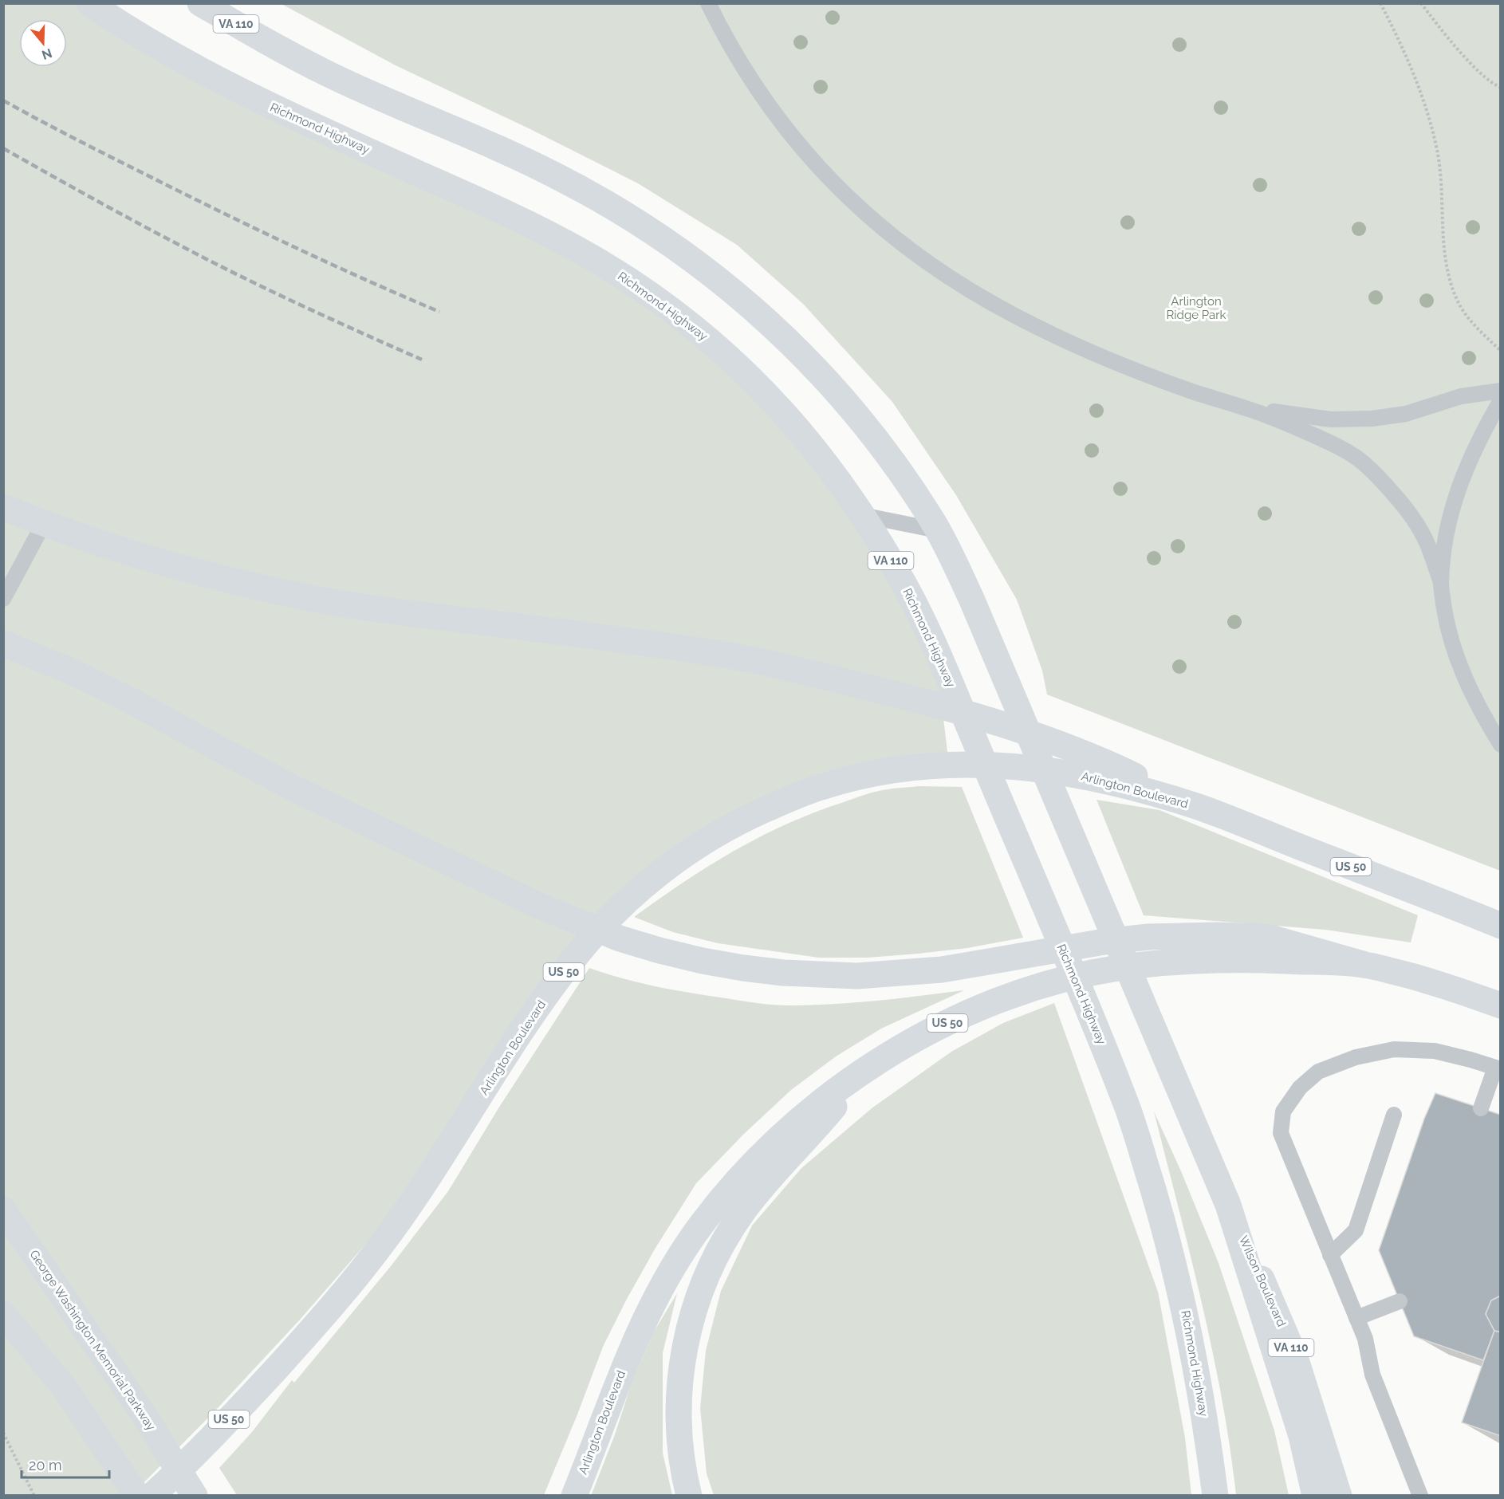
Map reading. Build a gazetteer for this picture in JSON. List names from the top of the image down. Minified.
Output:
{"streets":{"main road":["VA 110","Richmond Highway","Arlington Boulevard","US 50","Wilson Boulevard","George Washington Memorial Parkway"]},"crossings":[["VA 110","Wilson Boulevard"]],"parks":["Arlington Ridge Park"],"scale_bar":"20 m","north":"bottom"}
